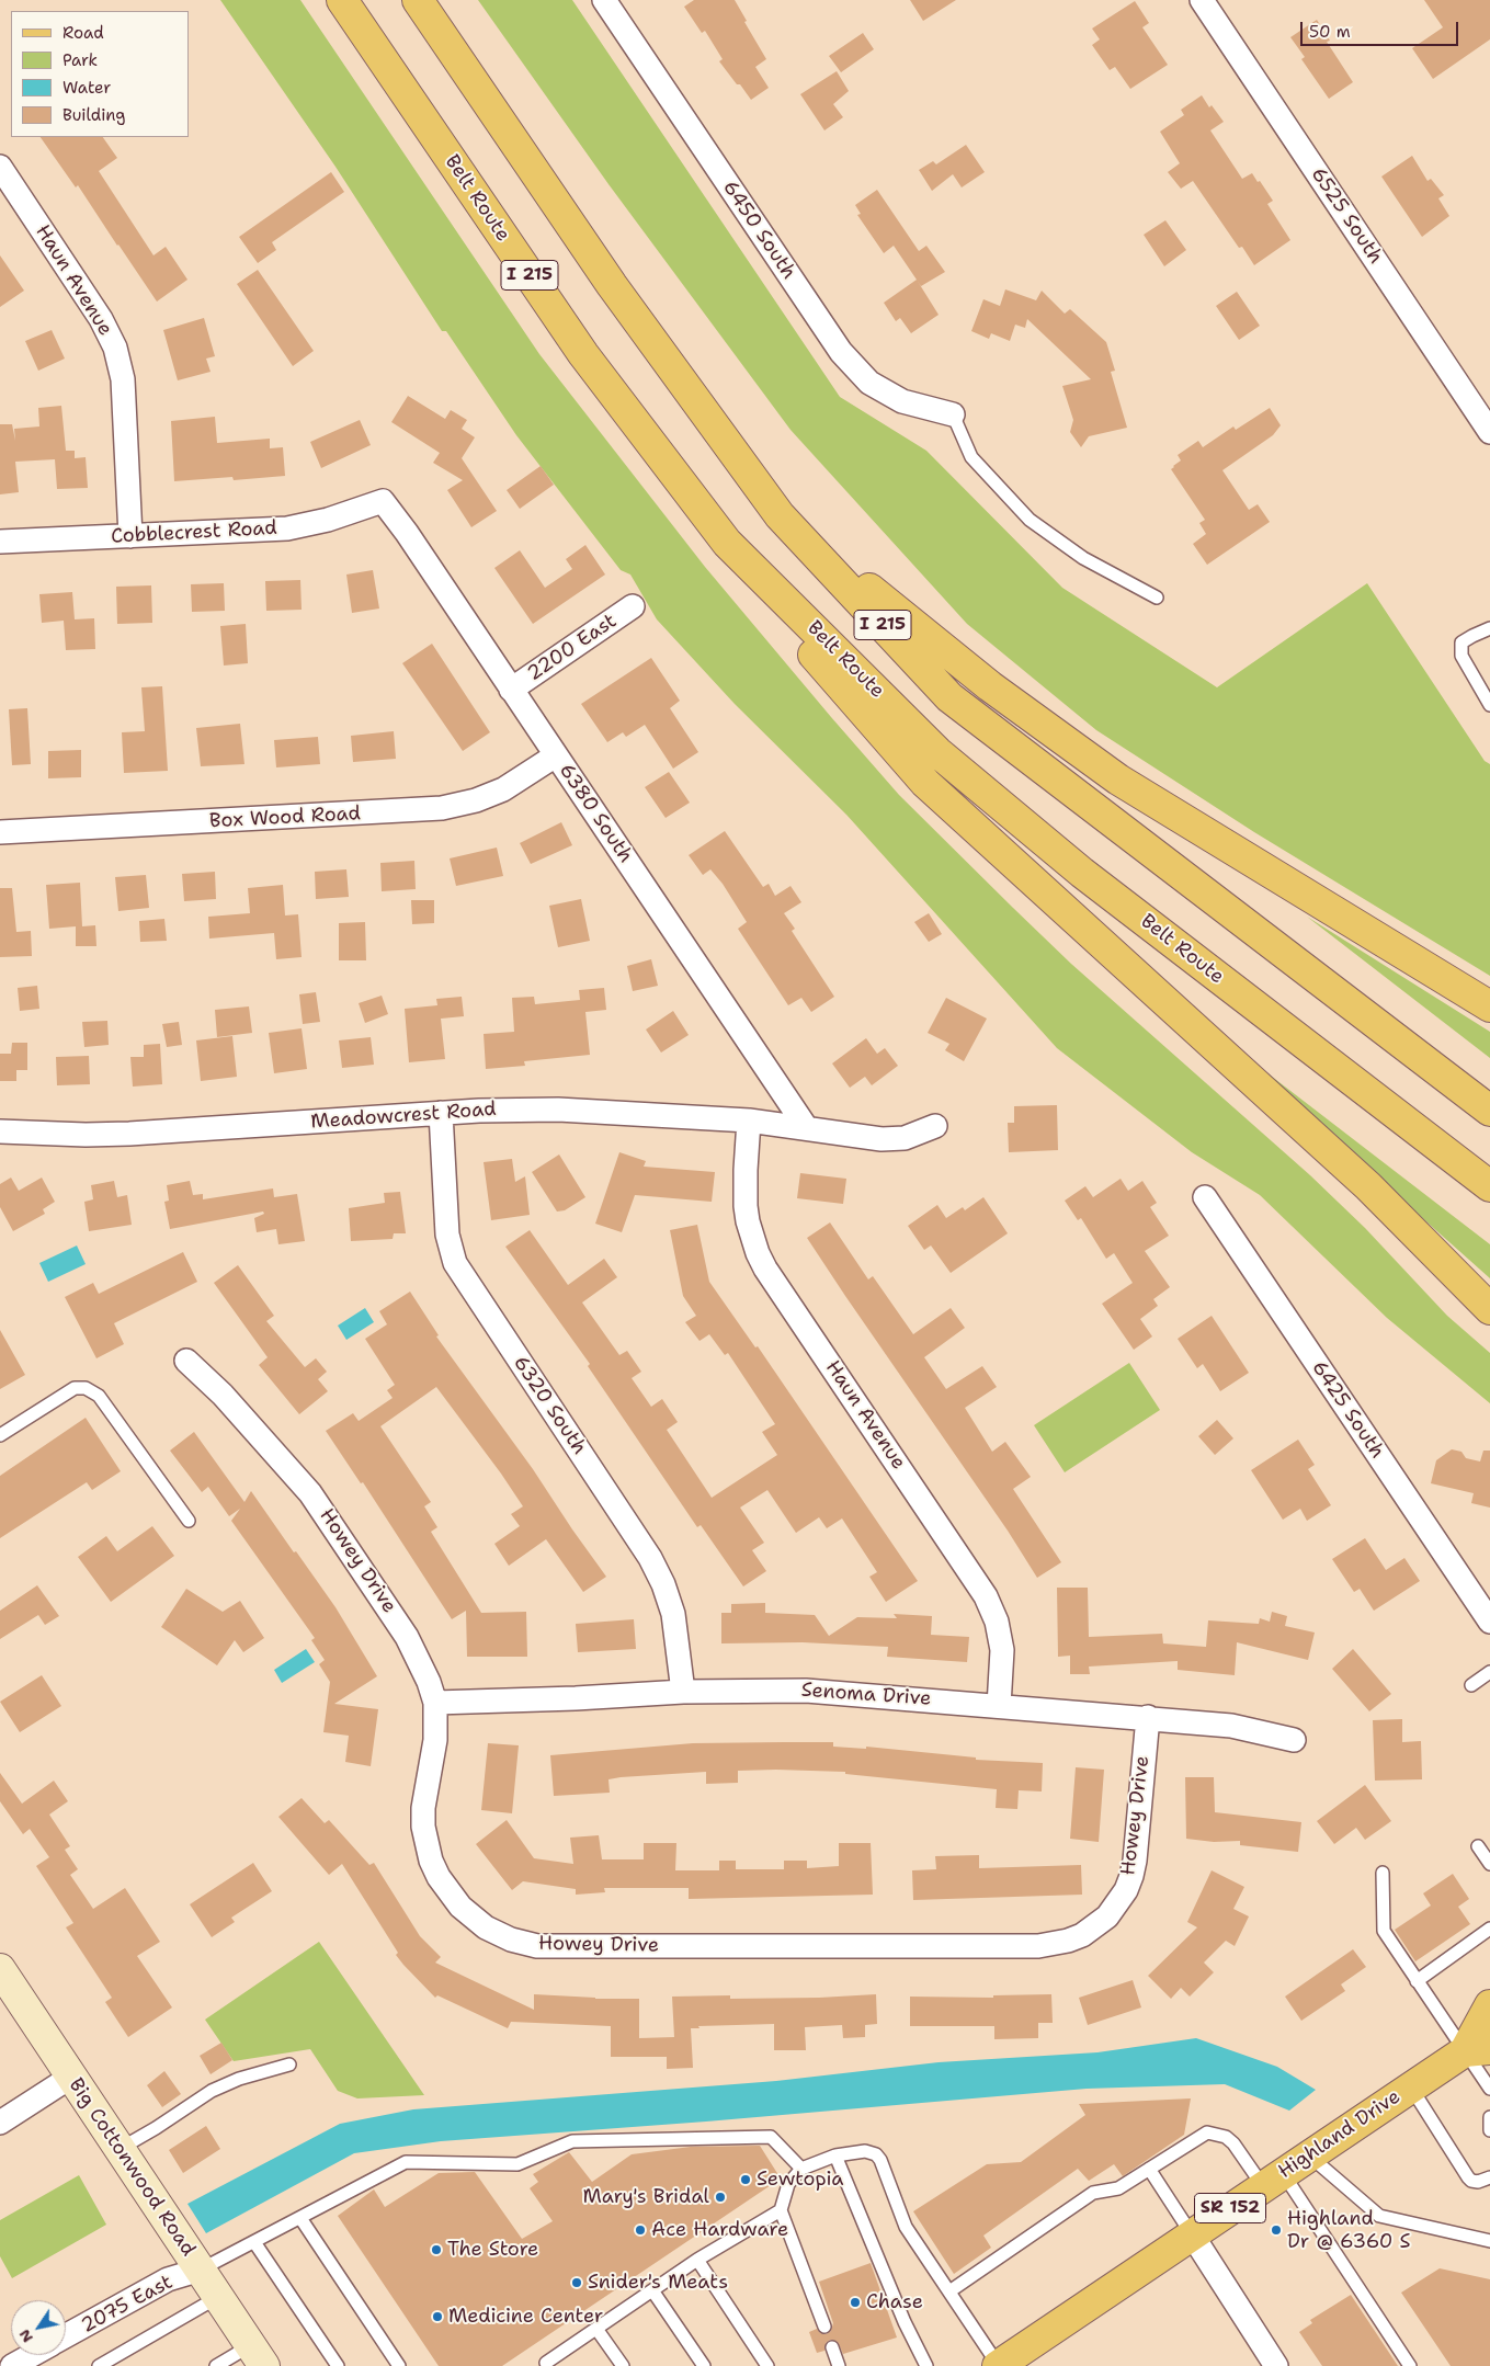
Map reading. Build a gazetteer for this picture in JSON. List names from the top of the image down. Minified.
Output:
{"streets":{"main road":["Belt Route","I 215","Highland Drive","Big Cottonwood Road","SR 152"],"street":["6525 South","6450 South","Haun Avenue","Cobblecrest Road","2200 East","6380 South","Box Wood Road","Meadowcrest Road","6320 South","6425 South","Howey Drive","Senoma Drive","2075 East"]},"crossings":[["Haun Avenue","Cobblecrest Road"],["Haun Avenue","Meadowcrest Road"],["Haun Avenue","Senoma Drive"],["Cobblecrest Road","6380 South"],["2200 East","6380 South"],["6380 South","Box Wood Road"],["6380 South","Meadowcrest Road"],["Meadowcrest Road","6320 South"],["6320 South","Senoma Drive"],["Howey Drive","Senoma Drive"],["Big Cottonwood Road","2075 East"]],"places":["Sewtopia","Mary's Bridal","Ace Hardware","Highland Dr @ 6360 S","The Store","Snider's Meats","Chase","Medicine Center"],"legend":["Road","Park","Water","Building"],"scale_bar":"50 m","north":"bottom left"}
